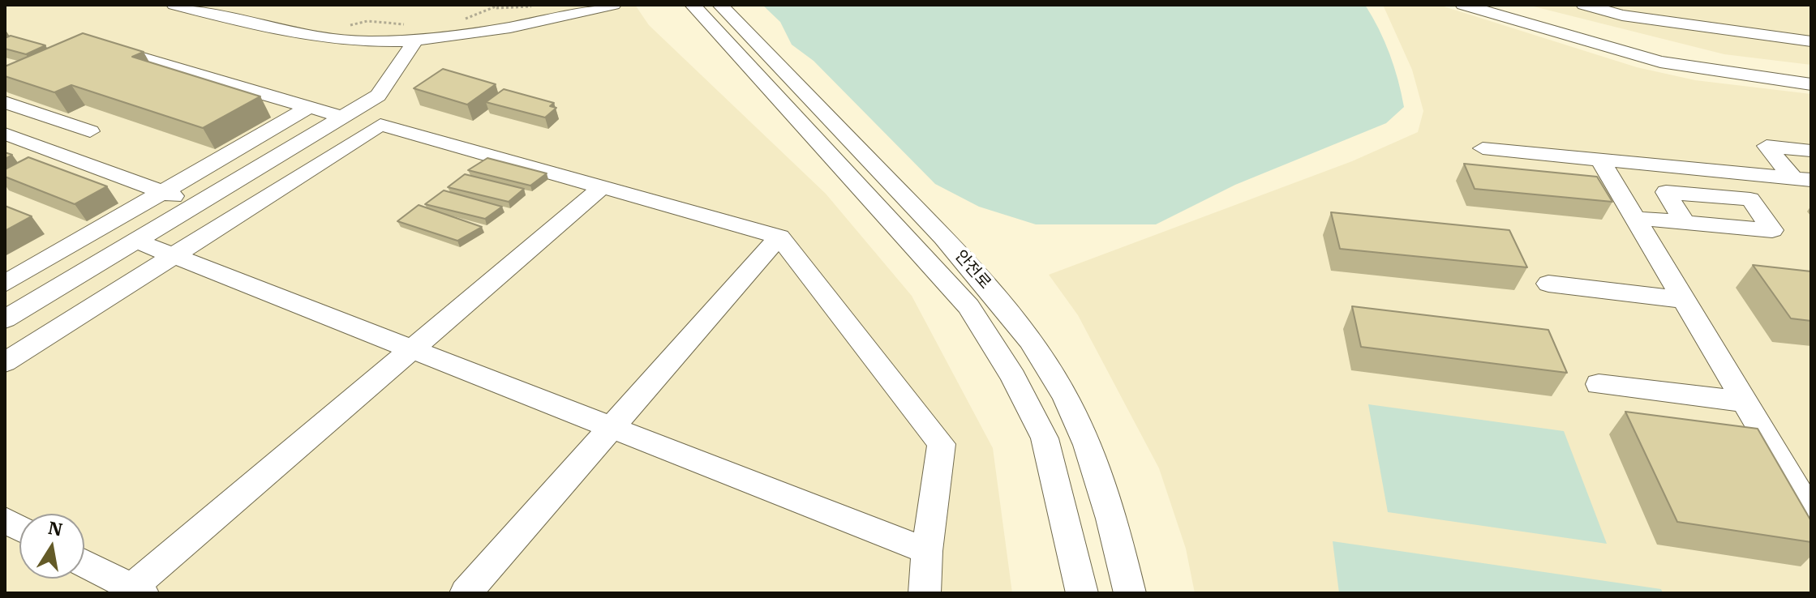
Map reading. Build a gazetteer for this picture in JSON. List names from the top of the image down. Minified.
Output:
{"streets":{"street":["안전로"]},"north":"top"}
